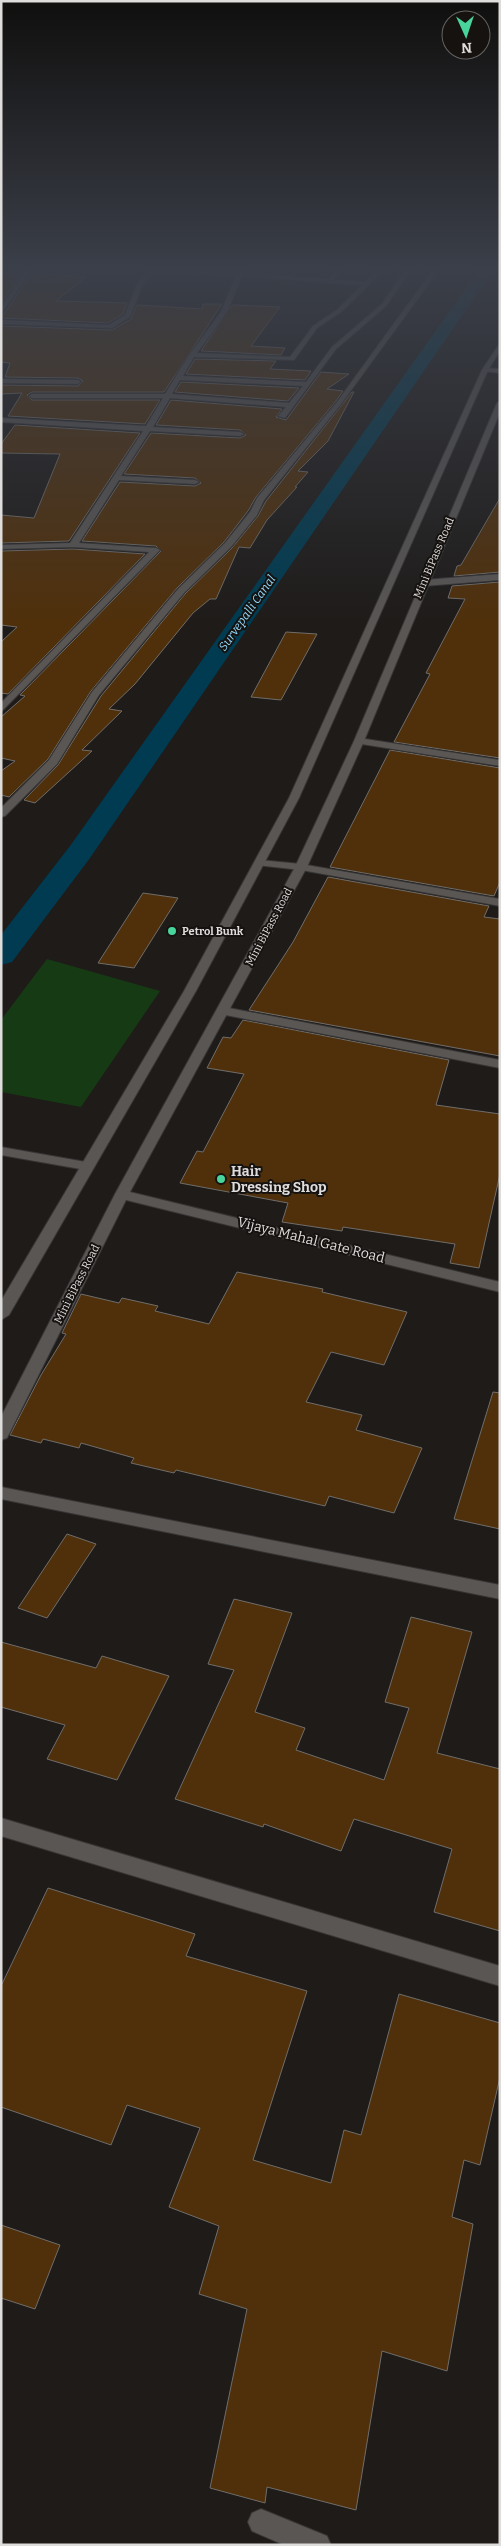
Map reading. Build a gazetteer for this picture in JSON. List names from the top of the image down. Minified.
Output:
{"streets":{"street":["Mini BiPass Road","Vijaya Mahal Gate Road"]},"crossings":[["Mini BiPass Road","Vijaya Mahal Gate Road"]],"water":["Survepalli Canal"],"places":["Petrol Bunk","Hair Dressing Shop"],"north":"bottom"}
